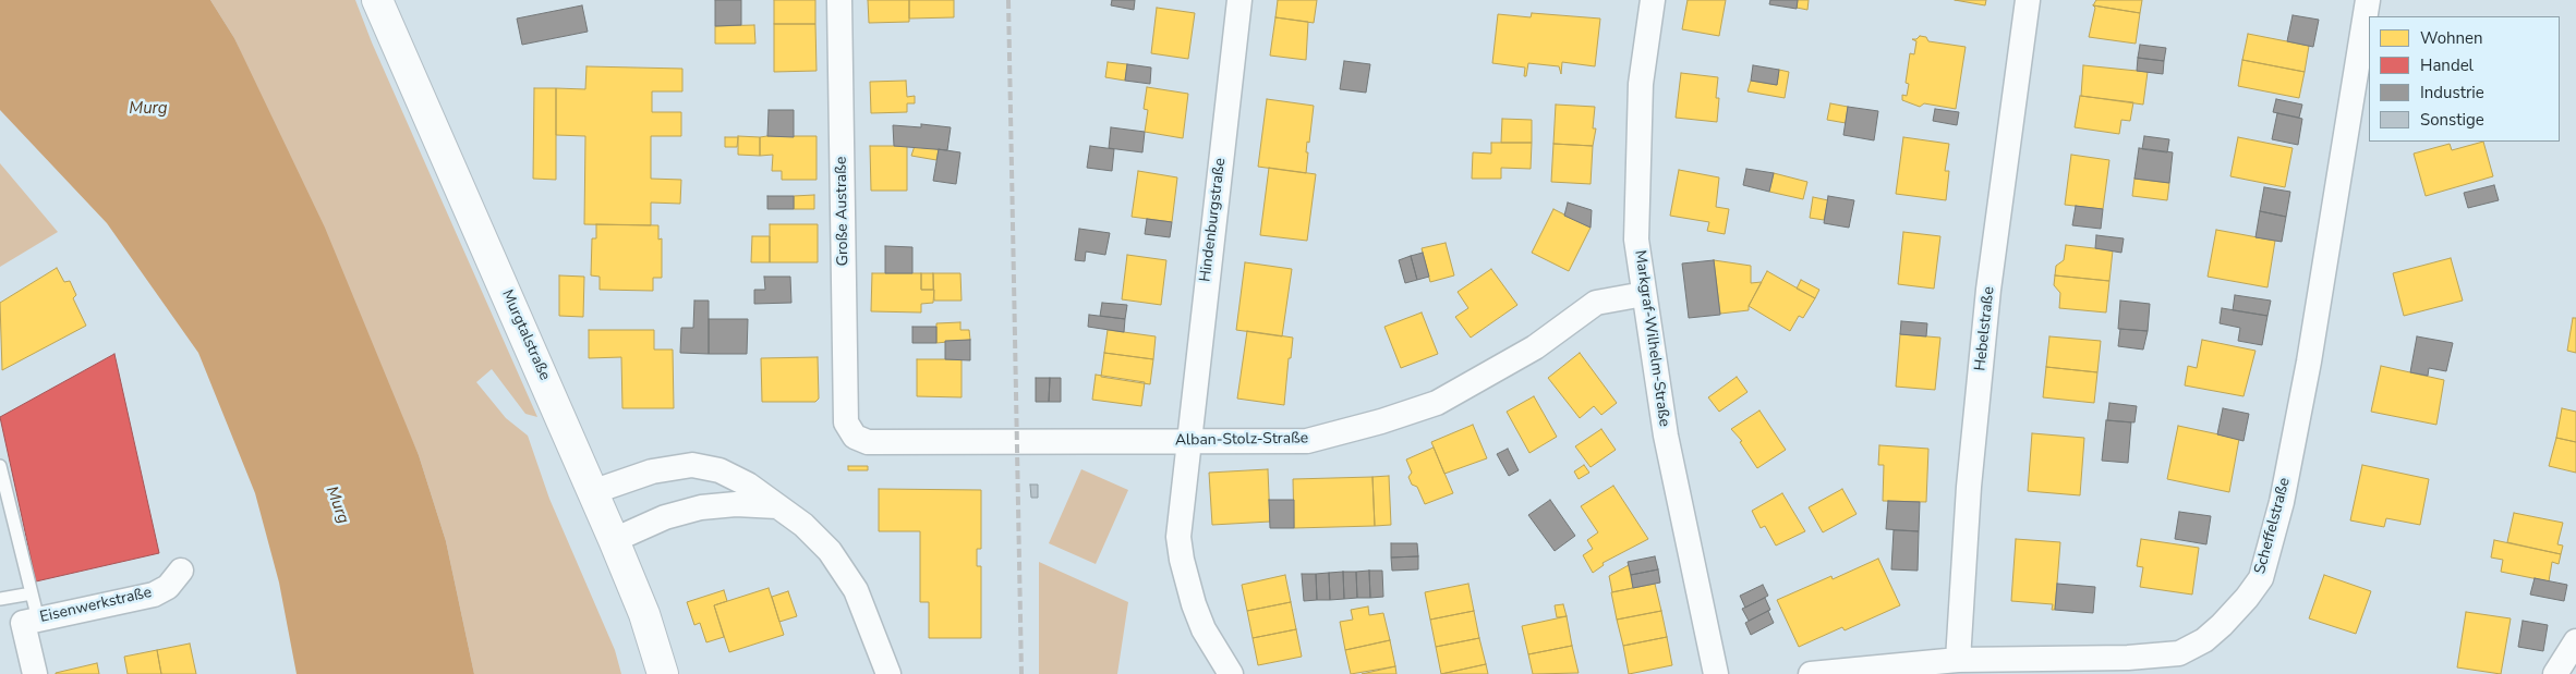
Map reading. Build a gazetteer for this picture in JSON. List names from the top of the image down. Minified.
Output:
{"streets":{"street":["Große Austraße","Hindenburgstraße","Hebelstraße","Murgtalstraße","Markgraf-Wilhelm-Straße","Alban-Stolz-Straße","Scheffelstraße","Eisenwerkstraße"]},"crossings":[["Große Austraße","Alban-Stolz-Straße"],["Hindenburgstraße","Alban-Stolz-Straße"],["Hebelstraße","Scheffelstraße"],["Markgraf-Wilhelm-Straße","Alban-Stolz-Straße"]],"water":["Murg"],"legend":["Wohnen","Handel","Industrie","Sonstige"]}
